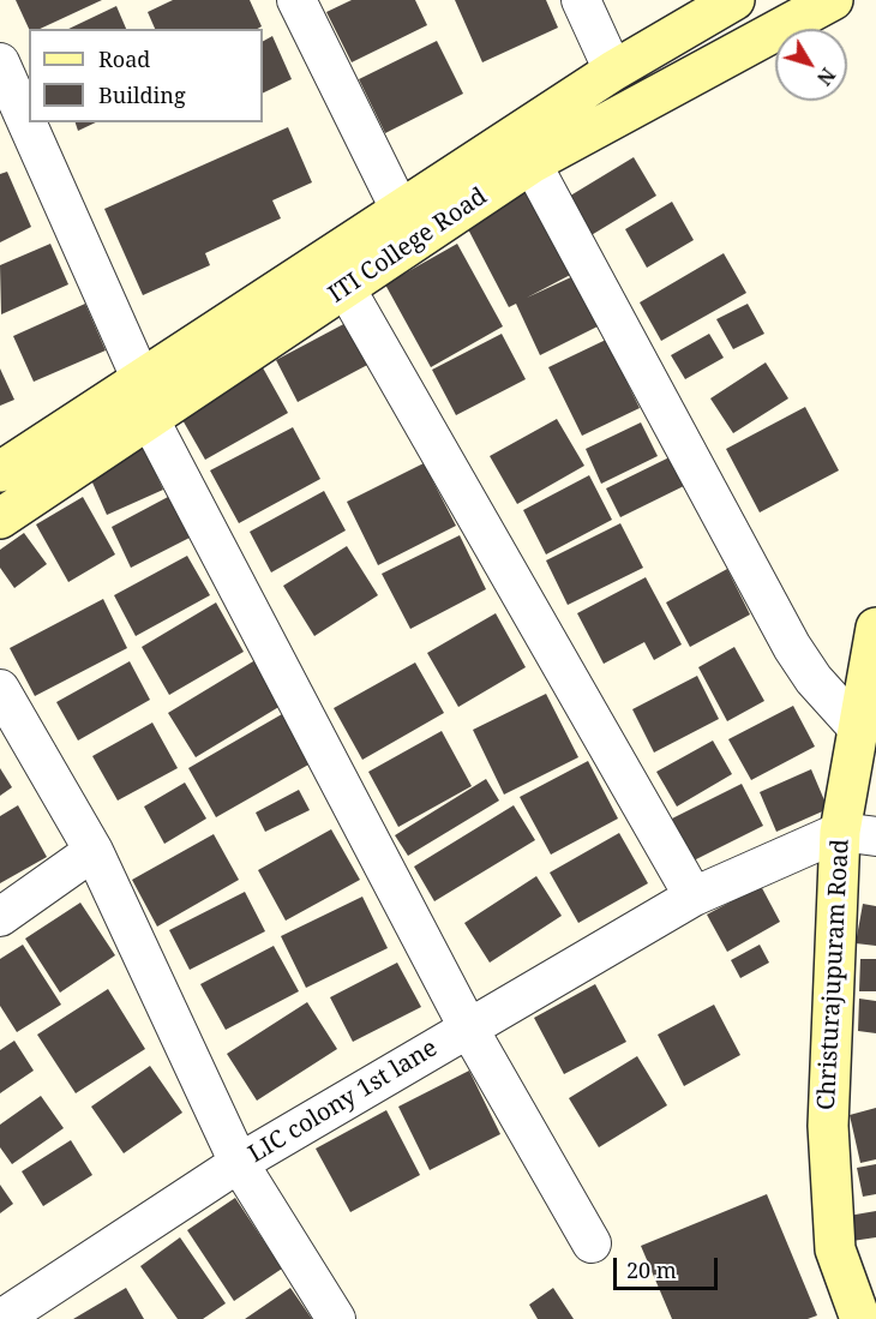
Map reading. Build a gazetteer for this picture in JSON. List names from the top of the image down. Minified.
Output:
{"streets":{"street":["ITI College Road","Christurajupuram Road","LIC colony 1st lane"]},"crossings":[["Christurajupuram Road","LIC colony 1st lane"]],"legend":["Road","Building"],"scale_bar":"20 m","north":"bottom right"}
